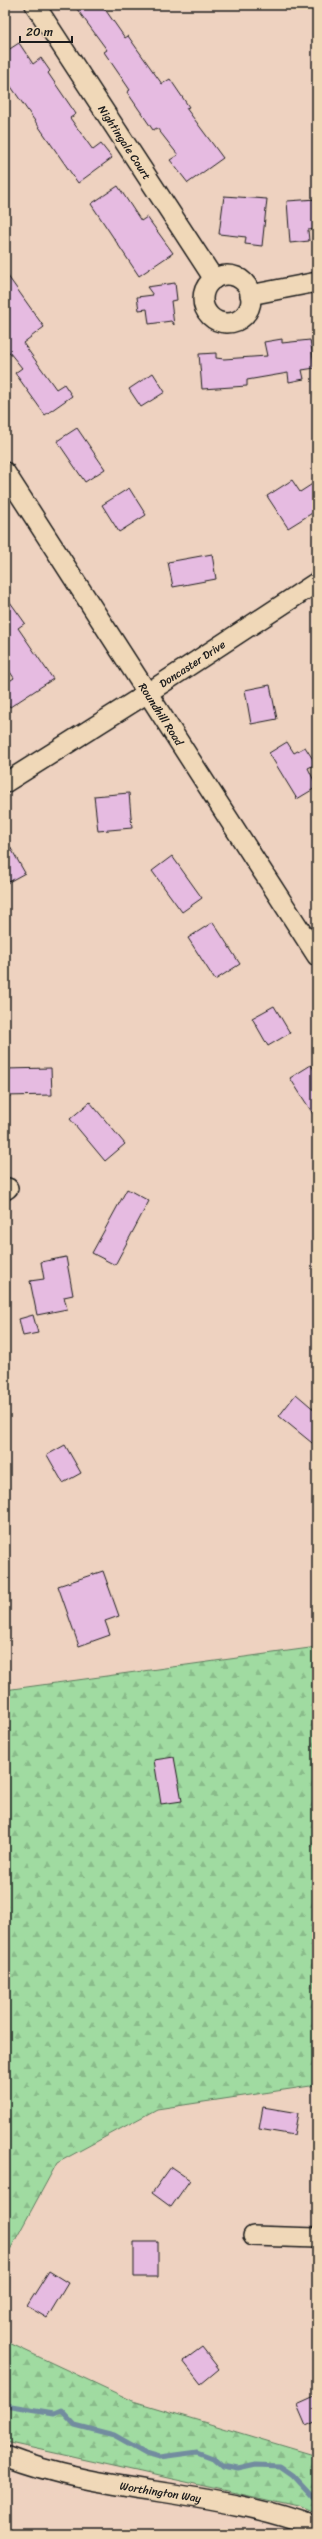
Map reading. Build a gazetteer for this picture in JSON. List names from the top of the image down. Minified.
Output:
{"streets":{"street":["Nightingale Court","Doncaster Drive","Roundhill Road","Worthington Way"]},"crossings":[["Doncaster Drive","Roundhill Road"]],"scale_bar":"20 m"}
